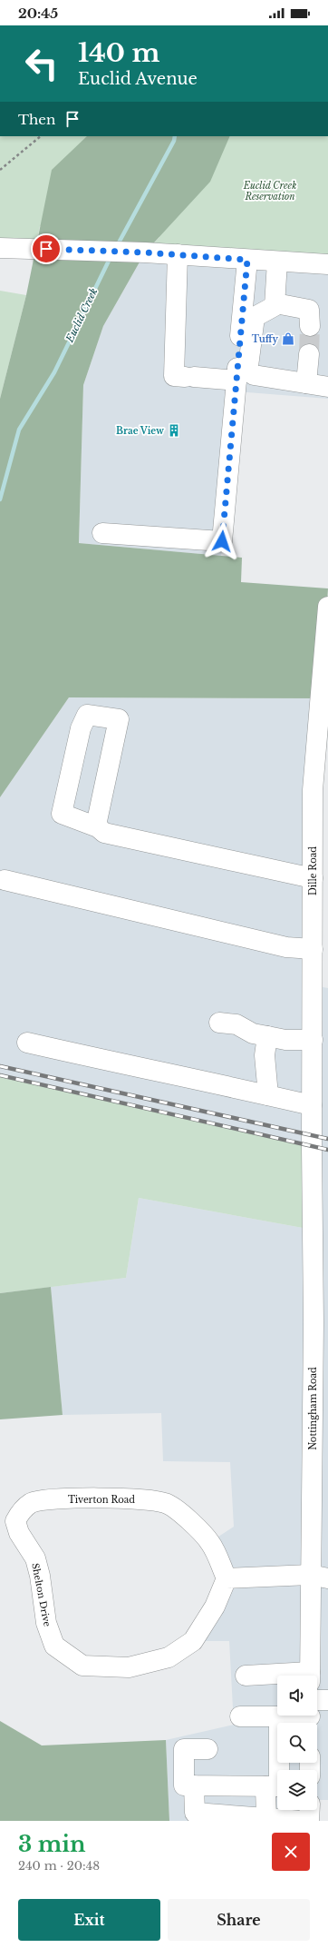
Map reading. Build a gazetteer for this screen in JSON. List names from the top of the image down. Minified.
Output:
{"streets":{"street":["Dille Road","Nottingham Road","Tiverton Road","Shelton Drive"]},"crossings":[["Dille Road","Nottingham Road"],["Tiverton Road","Shelton Drive"]],"water":["Euclid Creek"],"parks":["Euclid Creek Reservation"],"places":{"shop":["Tuffy"],"building":["Brae View"]},"page":{"status":"20:45","turn":["140 m","Euclid Avenue"],"then":"Then","heading":["3 min","240 m · 20:48"],"buttons":["Exit","Share"]}}
